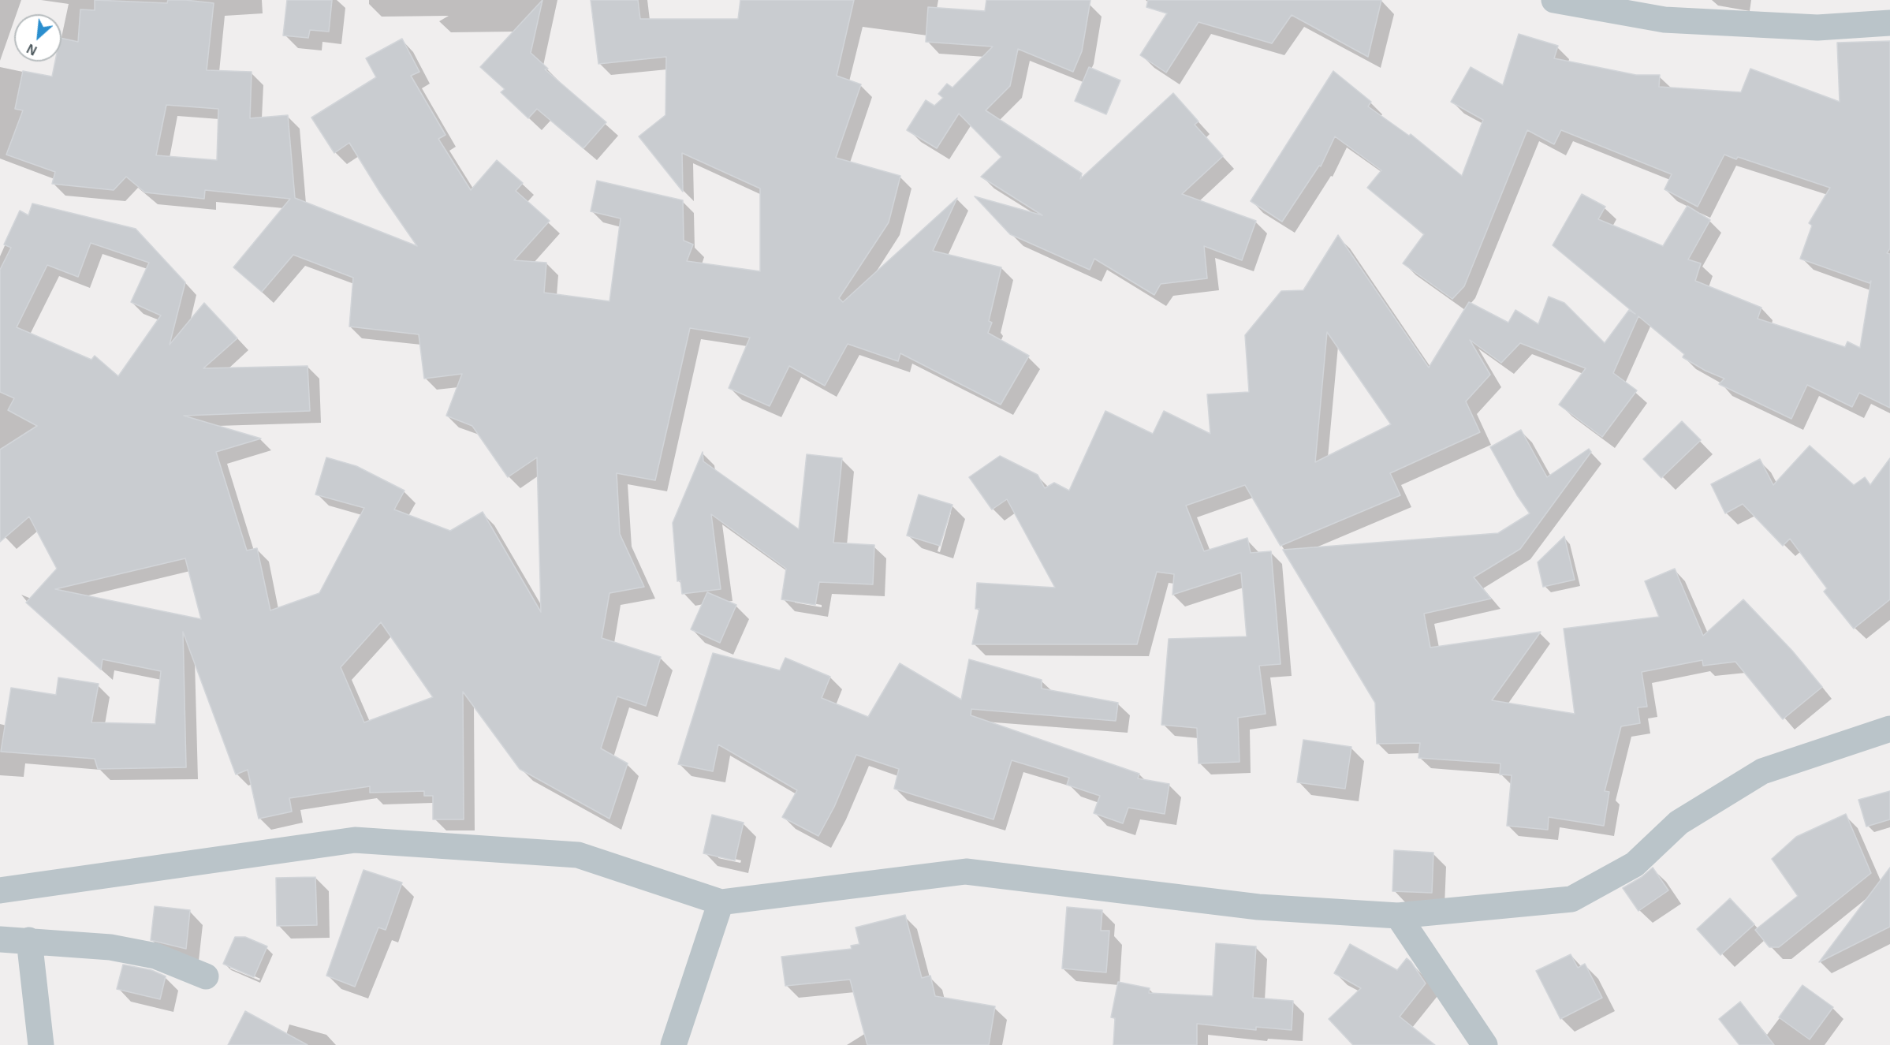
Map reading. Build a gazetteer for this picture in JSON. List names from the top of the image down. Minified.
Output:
{"north":"bottom left"}
